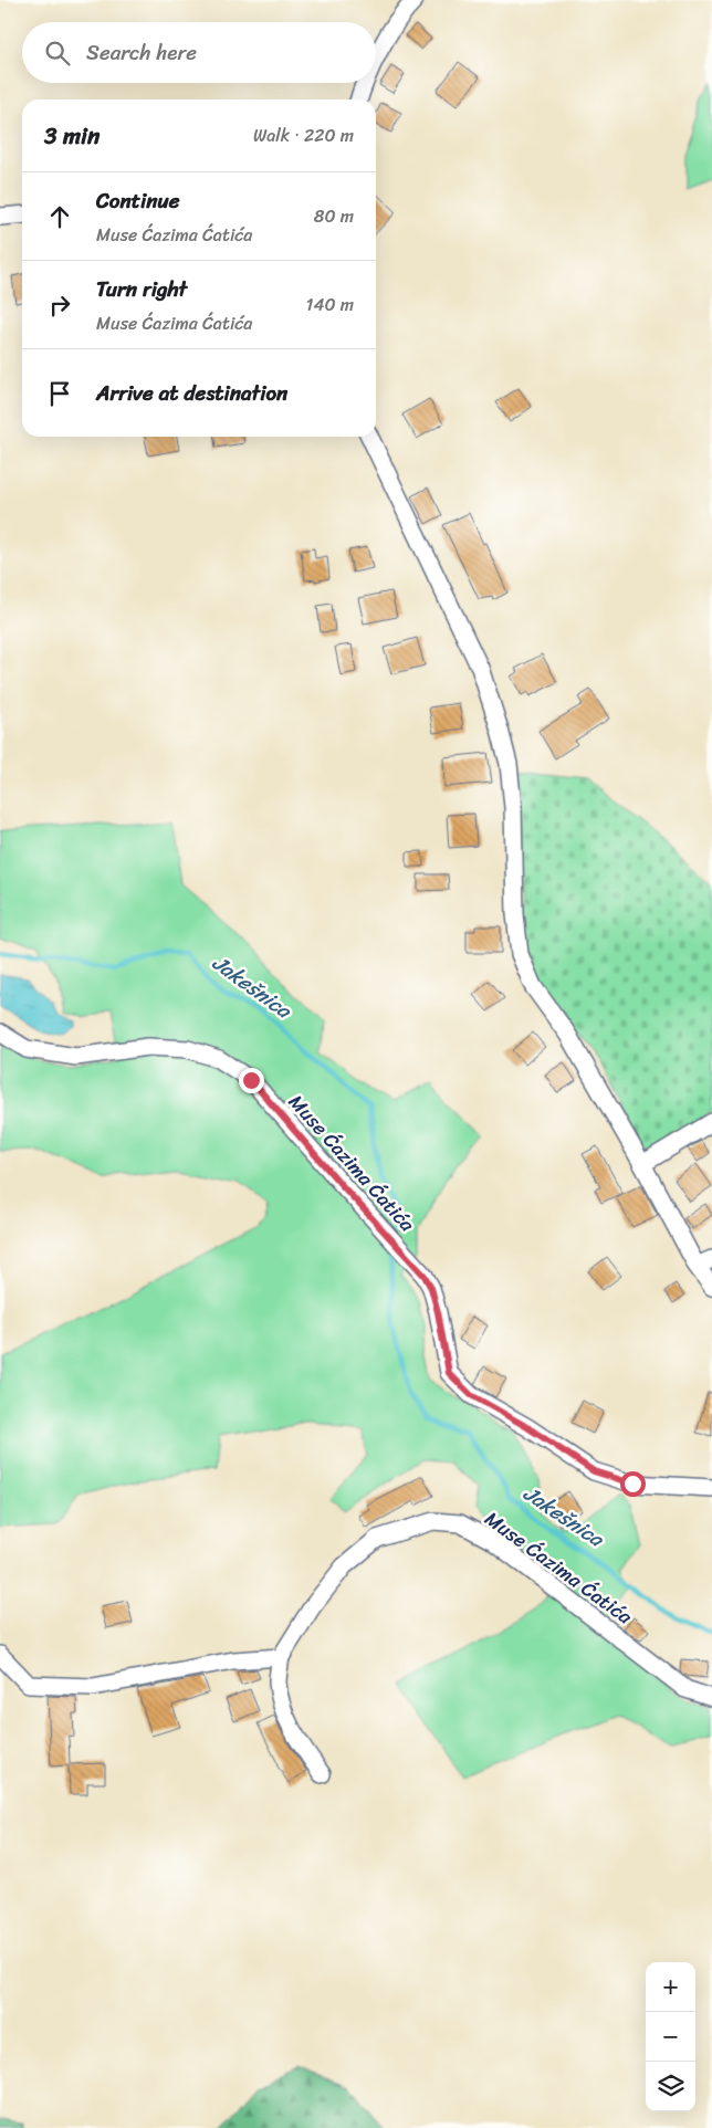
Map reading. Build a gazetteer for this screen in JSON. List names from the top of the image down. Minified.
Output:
{"streets":{"street":["Muse Ćazima Ćatića"]},"water":["Jakešnica"],"page":{"search":"Search here","heading":["3 min","Walk · 220 m"],"list":[["Continue","Muse Ćazima Ćatića","80 m"],["Turn right","Muse Ćazima Ćatića","140 m"],"Arrive at destination"],"map_buttons":["+","−"]}}
